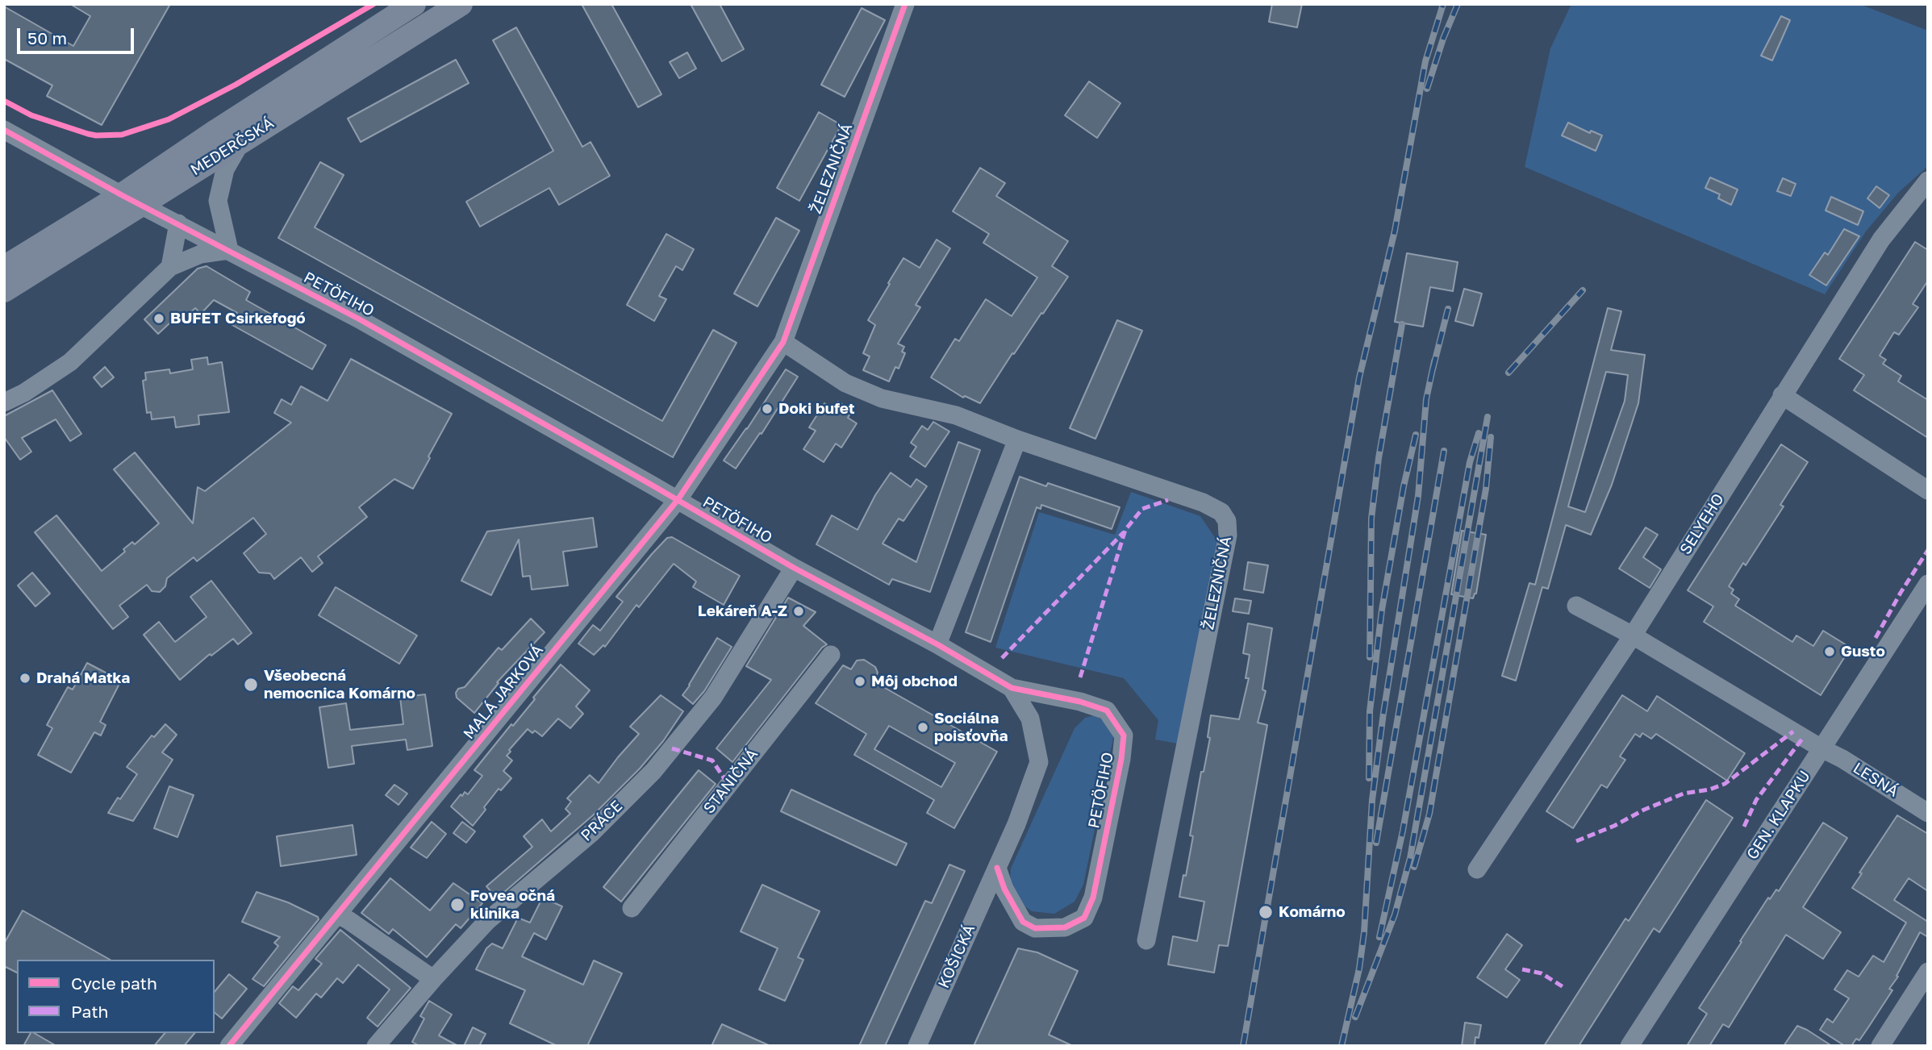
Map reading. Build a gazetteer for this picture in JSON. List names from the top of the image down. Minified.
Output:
{"streets":{"main road":["MEDERČSKÁ"],"street":["ŽELEZNIČNÁ","PETÖFIHO","SELYEHO","MALÁ JARKOVÁ","LESNÁ","STANIČNÁ","GEN. KLAPKU","PRÁCE","KOŠICKÁ"]},"crossings":[["MEDERČSKÁ","PETÖFIHO"],["ŽELEZNIČNÁ","MALÁ JARKOVÁ"],["PETÖFIHO","MALÁ JARKOVÁ"],["PETÖFIHO","PRÁCE"],["PETÖFIHO","KOŠICKÁ"],["SELYEHO","LESNÁ"],["LESNÁ","GEN. KLAPKU"]],"places":["BUFET Csirkefogó","Doki bufet","Lekáreň A-Z","Gusto","Drahá Matka","Môj obchod","Všeobecná nemocnica Komárno","Sociálna poisťovňa","Fovea očná klinika","Komárno"],"legend":["Cycle path","Path"],"scale_bar":"50 m"}
